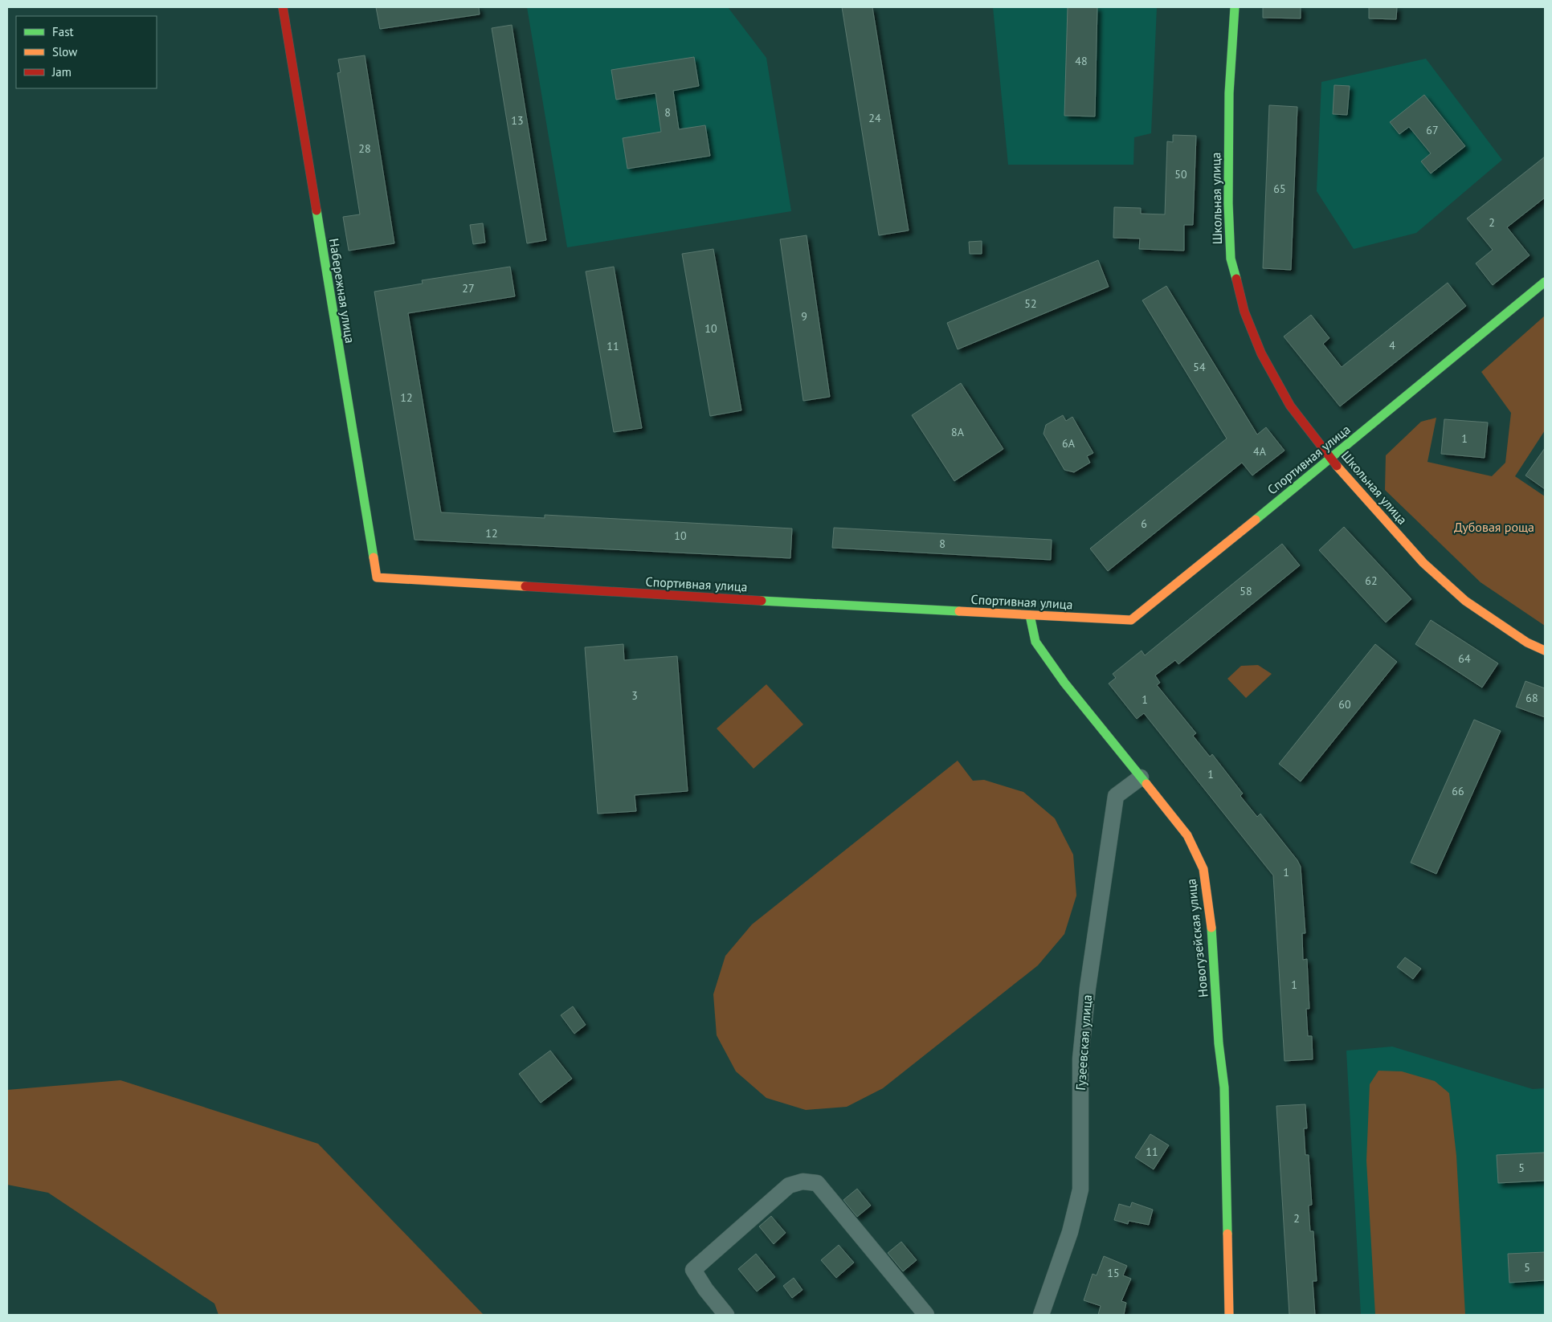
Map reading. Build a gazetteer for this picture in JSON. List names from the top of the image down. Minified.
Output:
{"streets":{"street":["Школьная улица","Набережная улица","Спортивная улица","Новогузейская улица","Гузеевская улица"]},"crossings":[["Школьная улица","Спортивная улица"],["Набережная улица","Спортивная улица"],["Спортивная улица","Новогузейская улица"],["Новогузейская улица","Гузеевская улица"]],"parks":["Дубовая роща"],"house_numbers":["48","8","24","13","67","28","50","65","2","27","52","9","10","4","11","54","12","8А","1","6А","4А","6","12","10","8","62","58","64","3","68","1","60","1","66","1","1","11","5","2","5","15"],"legend":["Fast","Slow","Jam"]}
